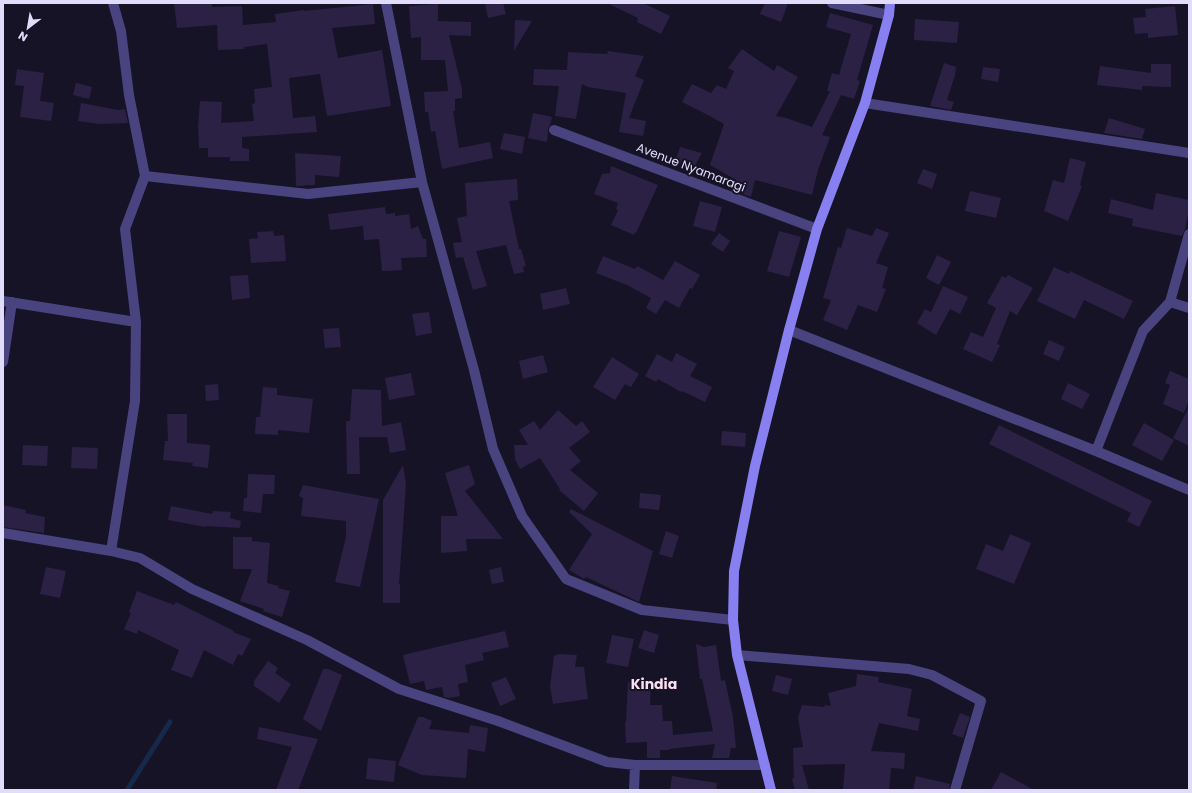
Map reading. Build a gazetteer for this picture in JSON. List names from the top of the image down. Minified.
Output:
{"streets":{"street":["Avenue Nyamaragi"]},"districts":["Kindia"],"north":"bottom left"}
